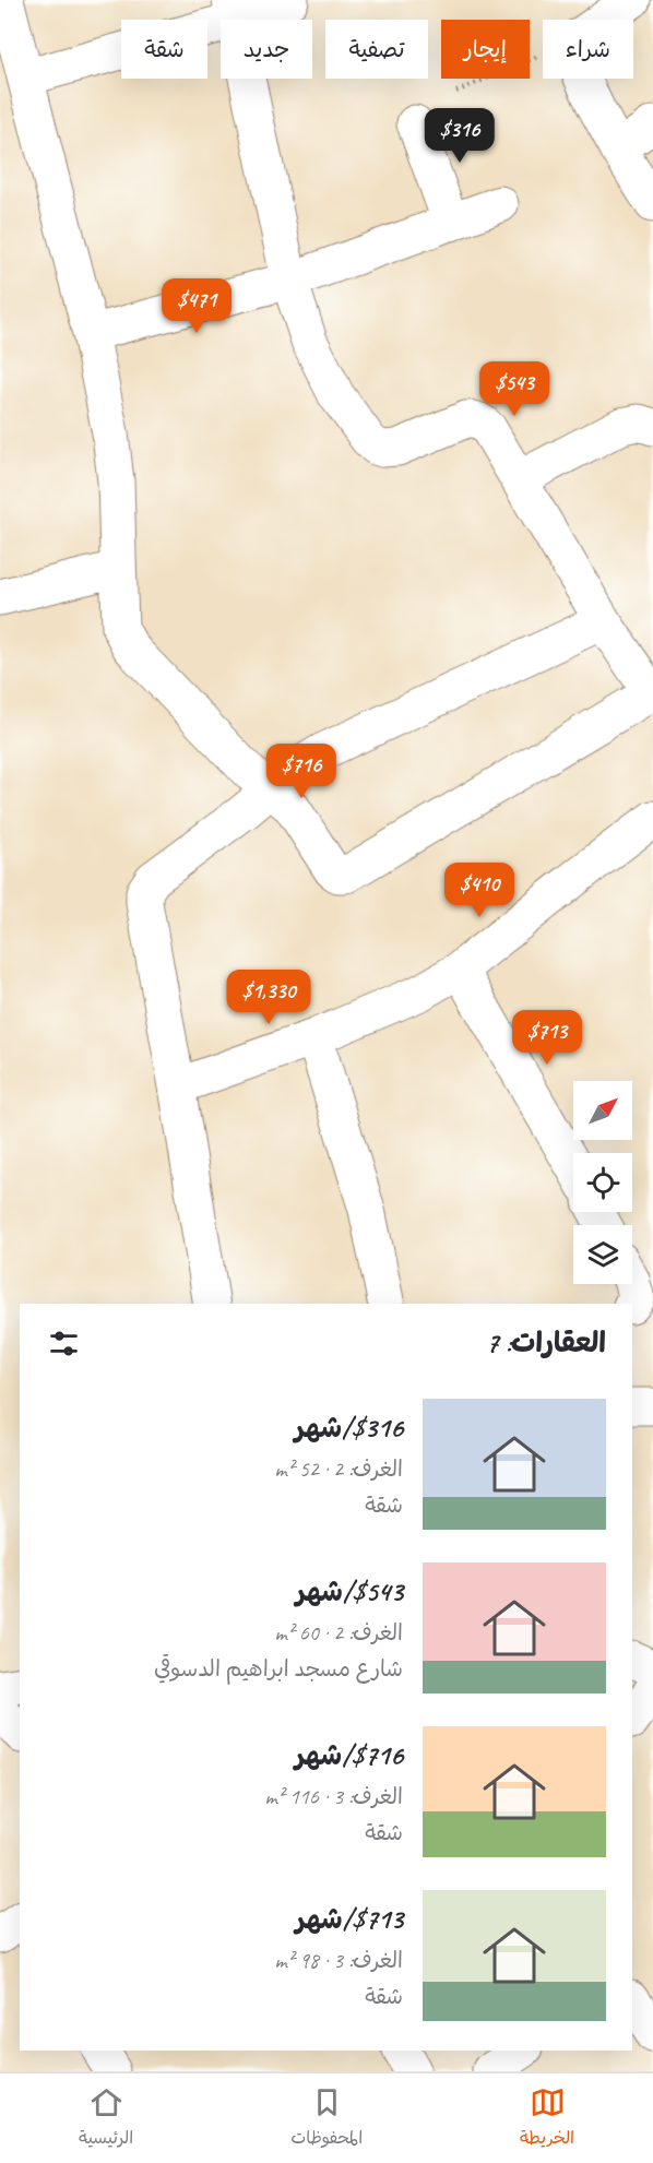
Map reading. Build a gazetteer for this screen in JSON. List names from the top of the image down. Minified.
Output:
{"north":"top right","page":{"chip":["شراء","إيجار","تصفية","جديد","شقة"],"price":["$316","$471","$543","$716","$410","$1,330","$713"],"heading":"العقارات: 7","list":[{"name":"$316/شهر","note":"الغرف: 2 · 52 m² · شقة"},{"name":"$543/شهر","note":"الغرف: 2 · 60 m² · شارع مسجد ابراهيم الدسوقي"},{"name":"$716/شهر","note":"الغرف: 3 · 116 m² · شقة"},{"name":"$713/شهر","note":"الغرف: 3 · 98 m² · شقة"}],"tabs":["الخريطة","المحفوظات","الرئيسية"]}}
